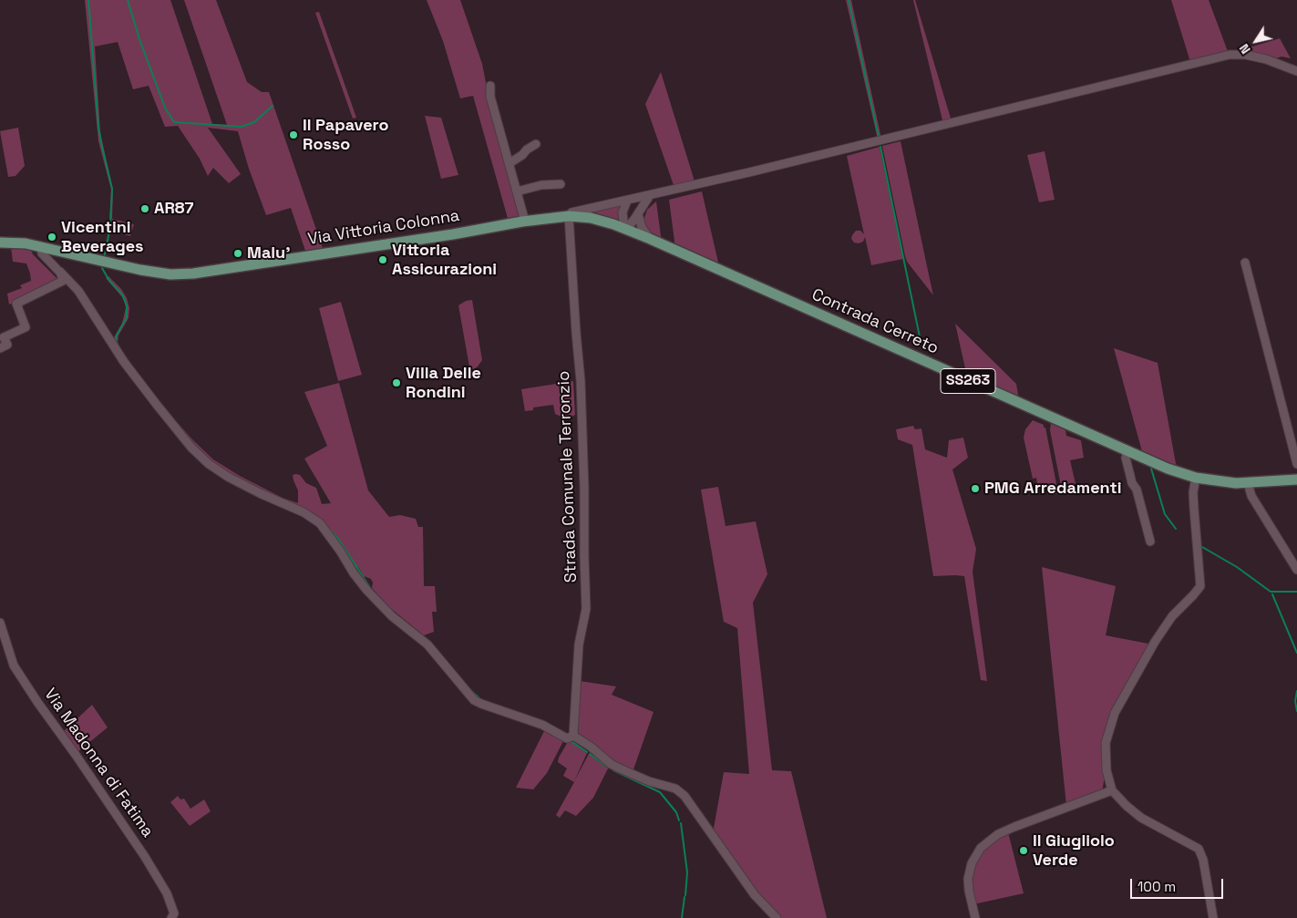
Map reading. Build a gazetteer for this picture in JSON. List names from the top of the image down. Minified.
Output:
{"streets":{"main road":["Via Vittoria Colonna","Contrada Cerreto","SS263"],"street":["Strada Comunale Terronzio","Via Madonna di Fatima"]},"crossings":[["Via Vittoria Colonna","Contrada Cerreto"],["Via Vittoria Colonna","Strada Comunale Terronzio"]],"places":["Il Papavero Rosso","AR87","Vicentini Beverages","Malu'","Vittoria Assicurazioni","Villa Delle Rondini","PMG Arredamenti","Il Giugliolo Verde"],"scale_bar":"100 m","north":"bottom left"}
